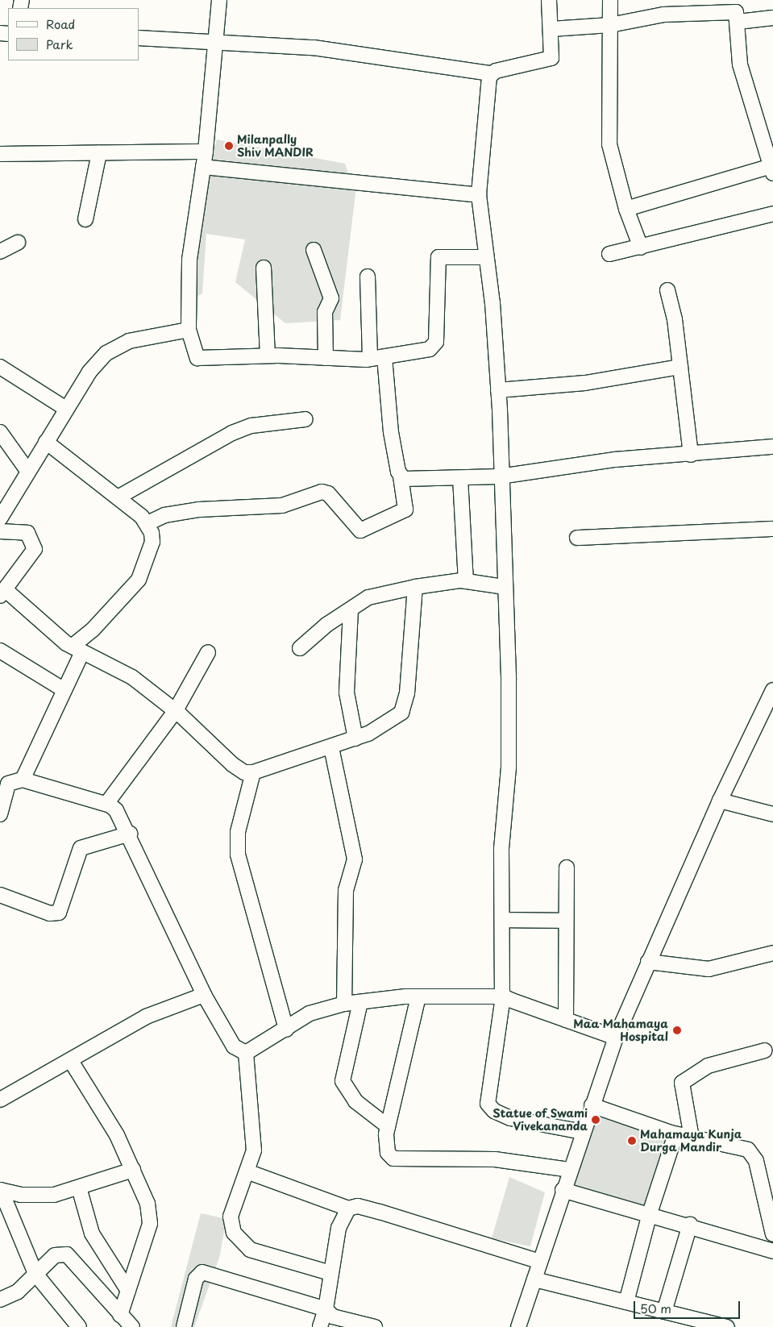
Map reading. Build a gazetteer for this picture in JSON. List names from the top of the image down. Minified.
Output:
{"places":["Milanpally Shiv MANDIR","Maa Mahamaya Hospital","Statue of Swami Vivekananda","Mahamaya Kunja Durga Mandir"],"legend":["Road","Park"],"scale_bar":"50 m"}
